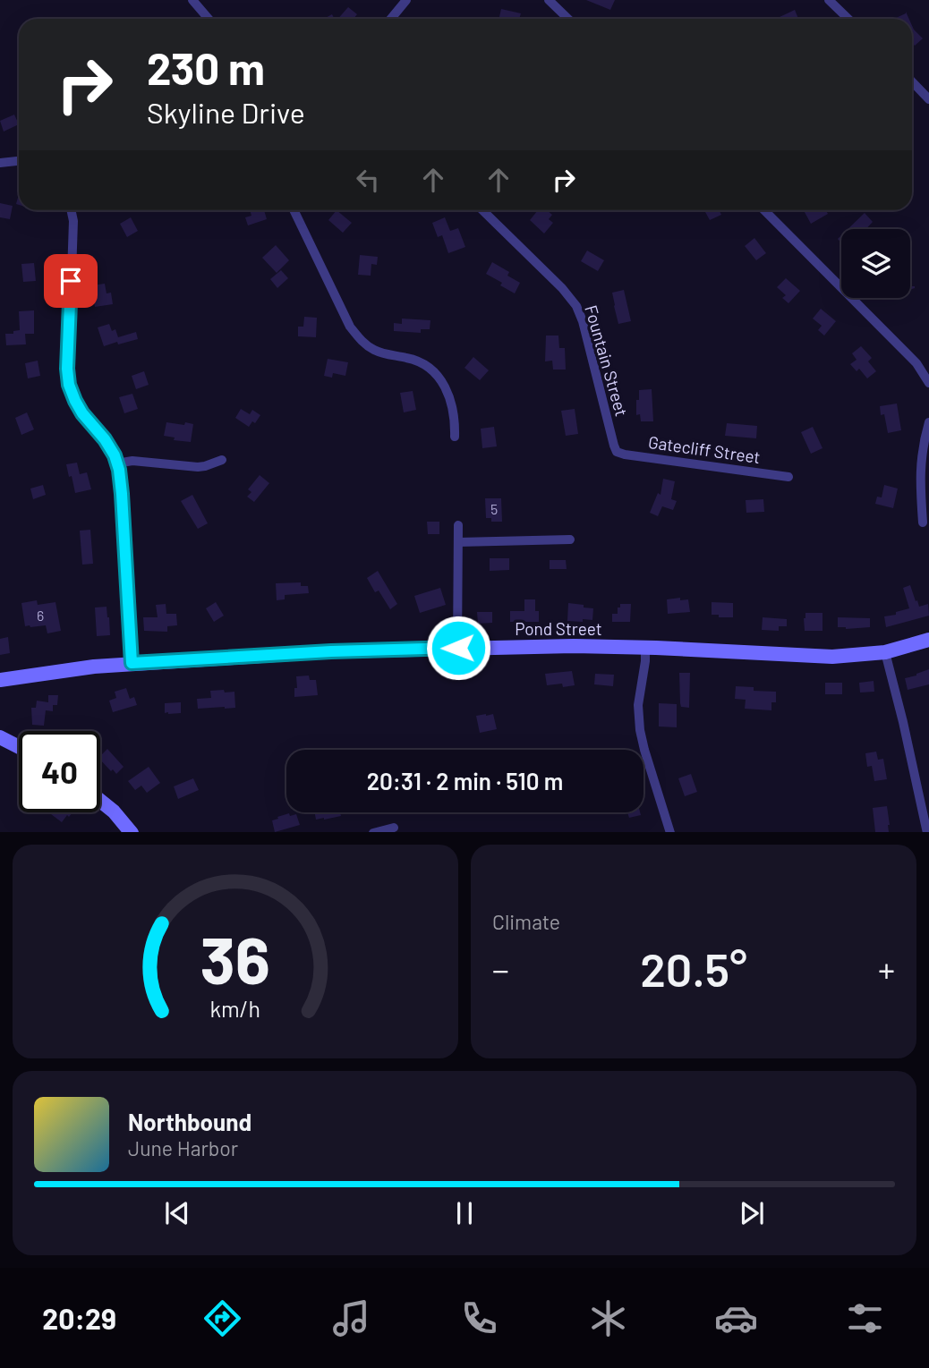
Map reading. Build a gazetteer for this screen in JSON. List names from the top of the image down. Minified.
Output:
{"streets":{"street":["Fountain Street","Gatecliff Street","Pond Street"]},"crossings":[["Fountain Street","Gatecliff Street"]],"house_numbers":["5","6"],"page":{"turn":["230 m","Skyline Drive"],"limit":"40","trip":"20:31 · 2 min · 510 m","tile":"Climate","heat":["−","20.5°","+"],"song":["Northbound","June Harbor"],"tabs":"20:29","gauge":["36","km/h"]}}
